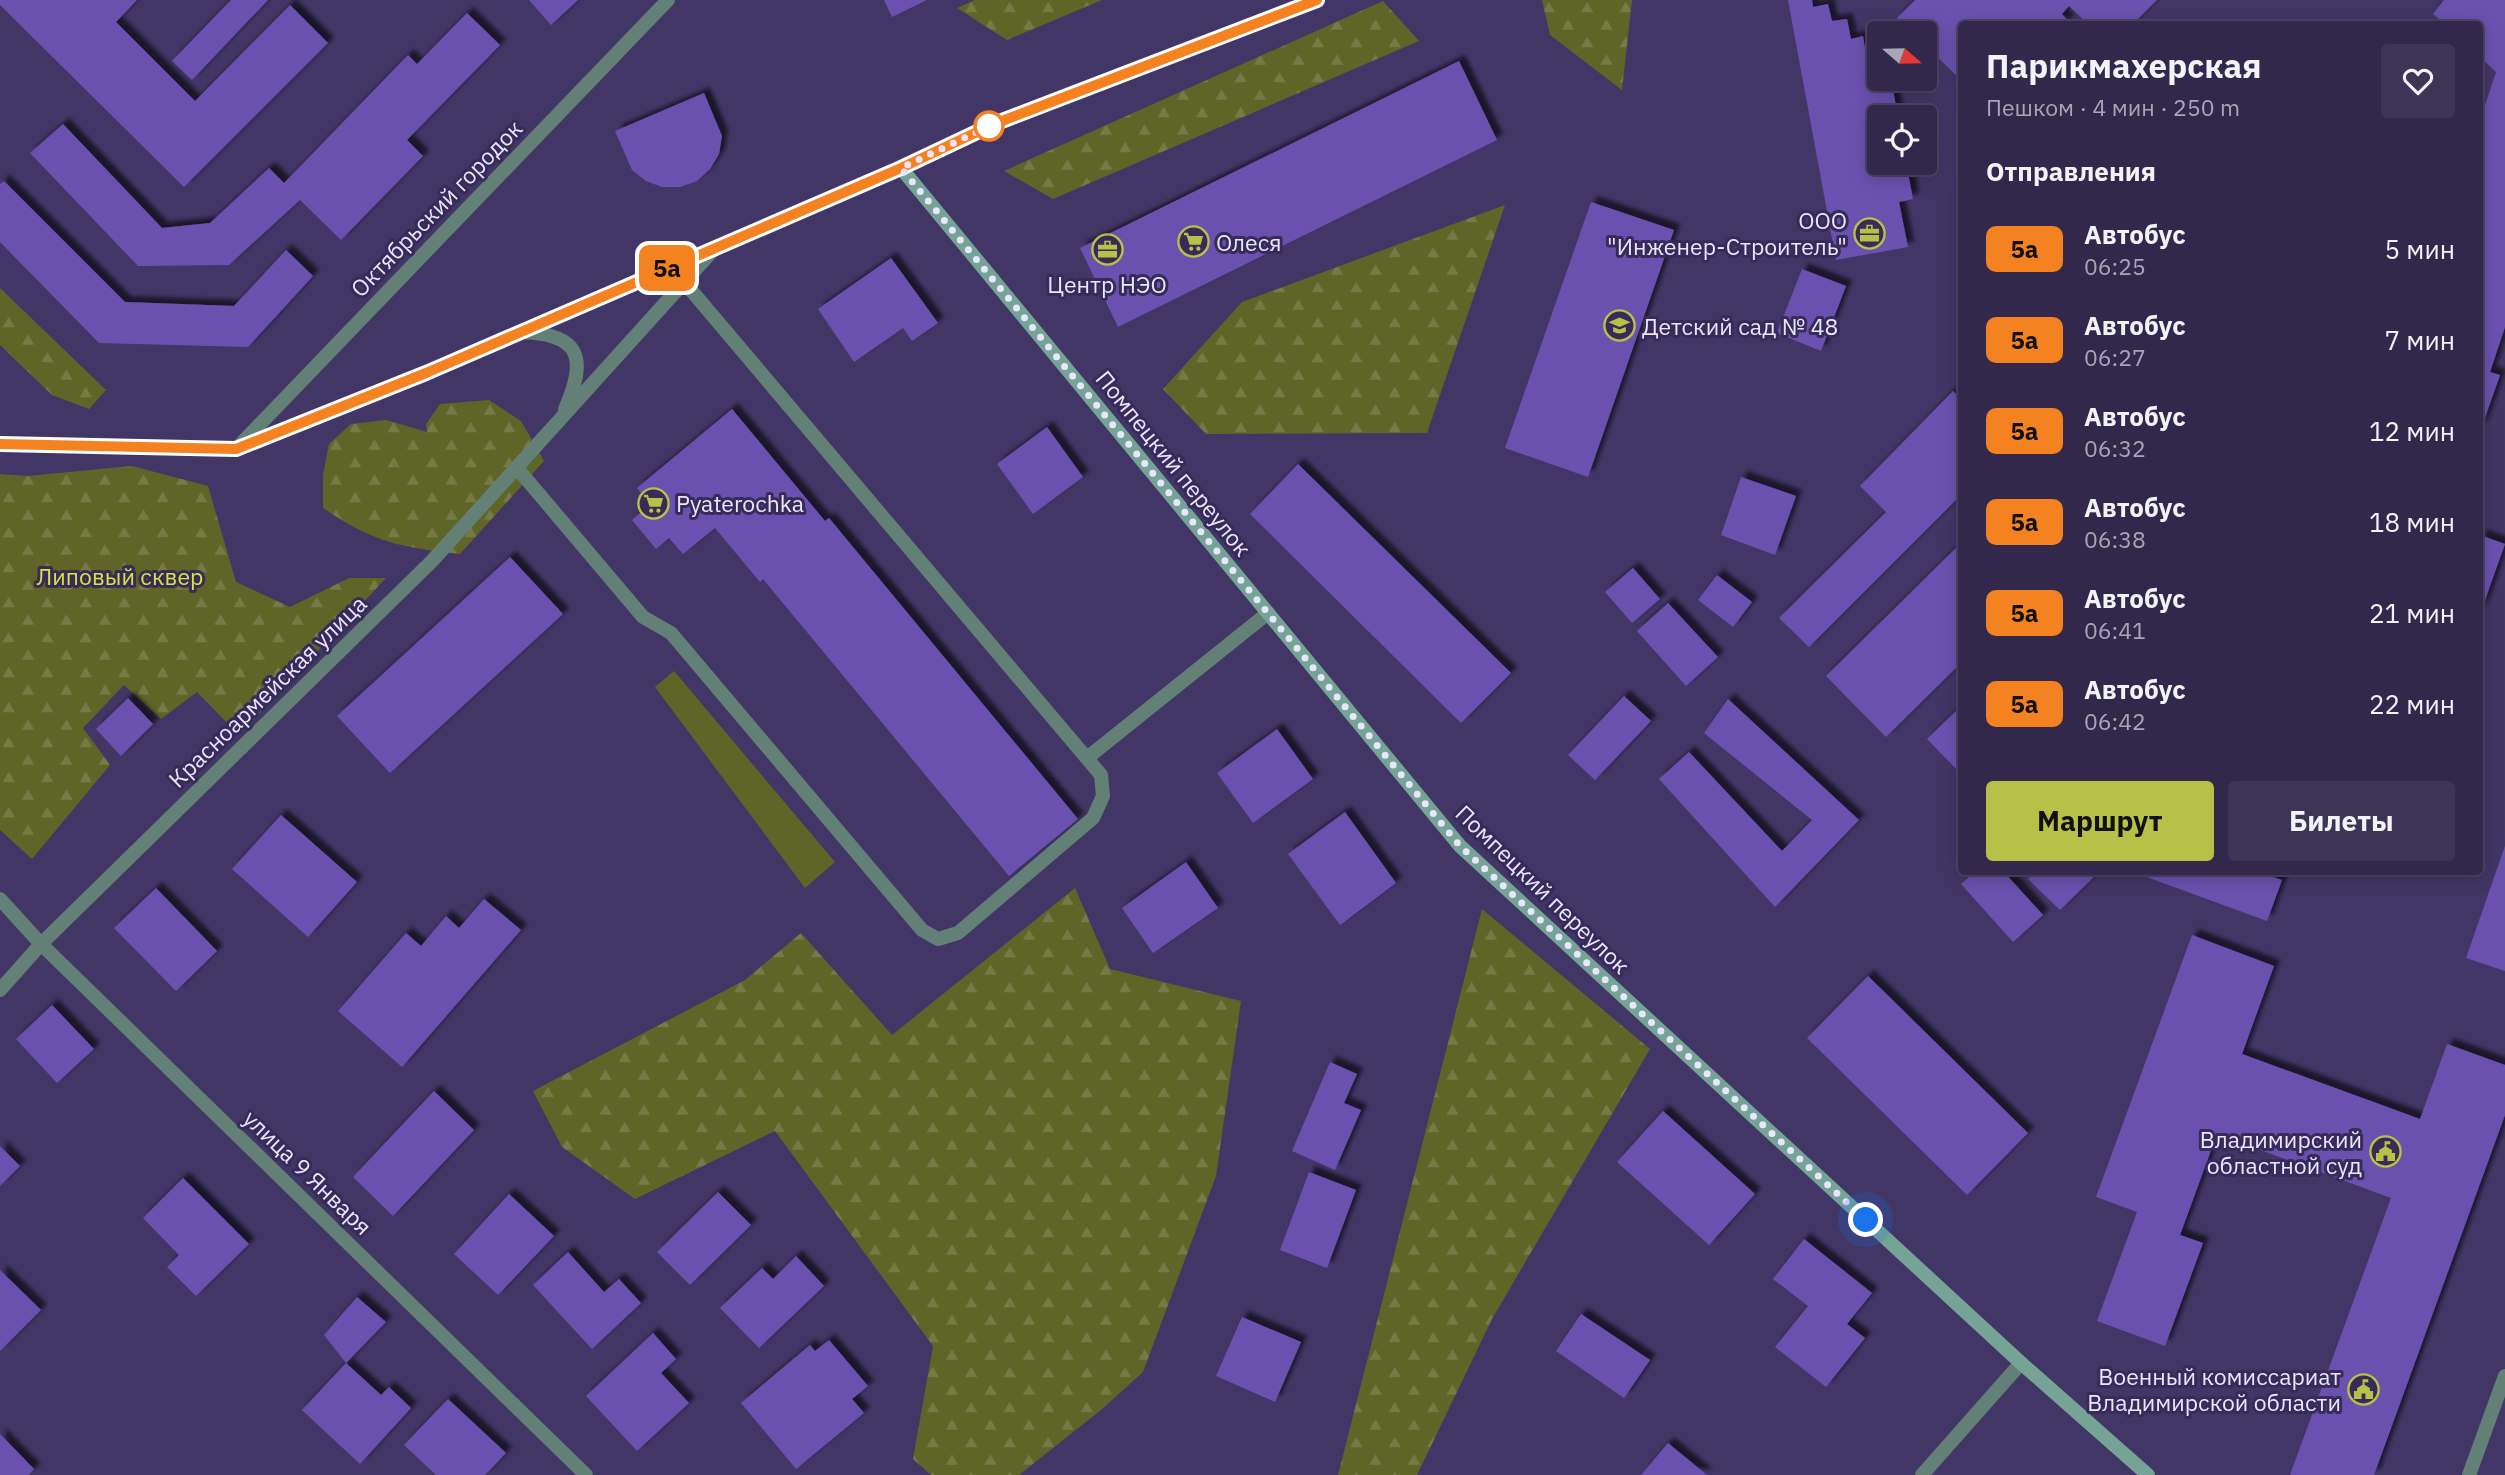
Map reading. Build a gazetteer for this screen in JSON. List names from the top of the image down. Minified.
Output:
{"streets":{"street":["Октябрьский городок","Помпецкий переулок","Красноармейская улица","улица 9 Января"]},"crossings":[["Октябрьский городок","Красноармейская улица"],["Помпецкий переулок","Красноармейская улица"],["Красноармейская улица","улица 9 Января"]],"parks":["Липовый сквер"],"places":{"office":["ООО \"Инженер-Строитель\"","Центр НЭО"],"supermarket":["Олеся","Pyaterochka"],"school or university":["Детский сад № 48"],"public building":["Владимирский областной суд","Военный комиссариат Владимирской области"]},"lines":["bus line 5а"],"north":"right","page":{"on_map":"5а","heading":[["Парикмахерская","Пешком · 4 мин · 250 m"],"Отправления"],"list":[{"mark":"5а","name":"Автобус","note":"06:25","value":"5 мин"},{"mark":"5а","name":"Автобус","note":"06:27","value":"7 мин"},{"mark":"5а","name":"Автобус","note":"06:32","value":"12 мин"},{"mark":"5а","name":"Автобус","note":"06:38","value":"18 мин"},{"mark":"5а","name":"Автобус","note":"06:41","value":"21 мин"},{"mark":"5а","name":"Автобус","note":"06:42","value":"22 мин"}],"buttons":["Маршрут","Билеты"]}}
